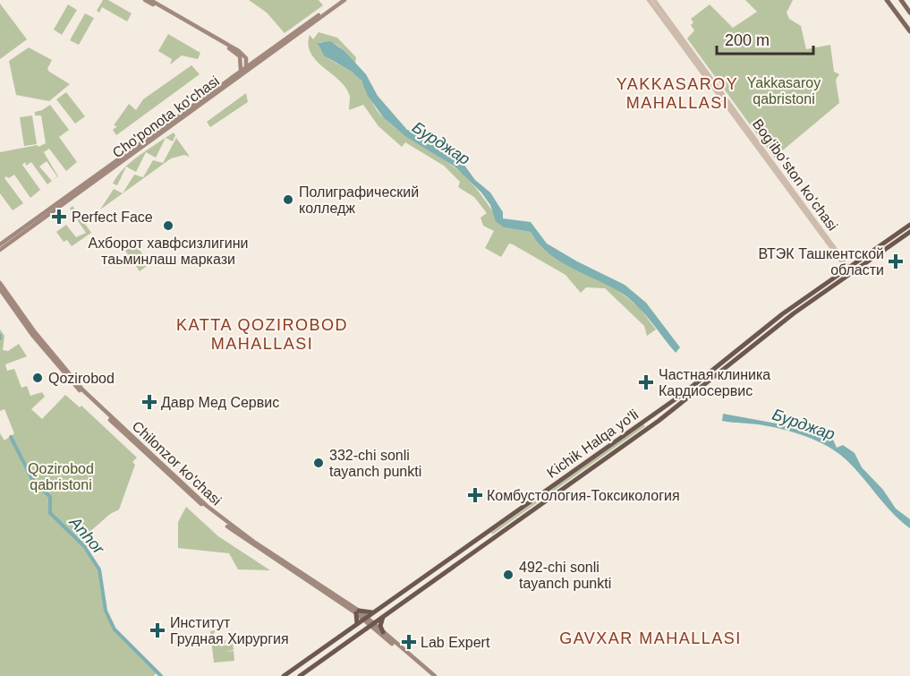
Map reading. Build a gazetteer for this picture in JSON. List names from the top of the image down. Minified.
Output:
{"streets":{"highway":["Kichik Halqa yo'li"],"main road":["Cho'ponota ko'chasi","Chilonzor ko'chasi"],"street":["Bogʻiboʻston koʻchasi"]},"crossings":[["Bogʻiboʻston koʻchasi","Kichik Halqa yo'li"],["Kichik Halqa yo'li","Chilonzor ko'chasi"]],"districts":["YAKKASAROY MAHALLASI","KATTA QOZIROBOD MAHALLASI","GAVXAR MAHALLASI"],"water":["Бурджар","Anhor"],"parks":["Yakkasaroy qabristoni","Qozirobod qabristoni"],"places":{"other":["Полиграфический колледж","Ахборот хавфсизлигини таьминлаш маркази","Qozirobod","332-chi sonli tayanch punkti","492-chi sonli tayanch punkti"],"health":["Perfect Face","ВТЭК Ташкентской области","Частная клиника Кардиосервис","Давр Мед Сервис","Комбустология-Токсикология","Институт Грудная Хирургия","Lab Expert"]},"scale_bar":"200 m"}
